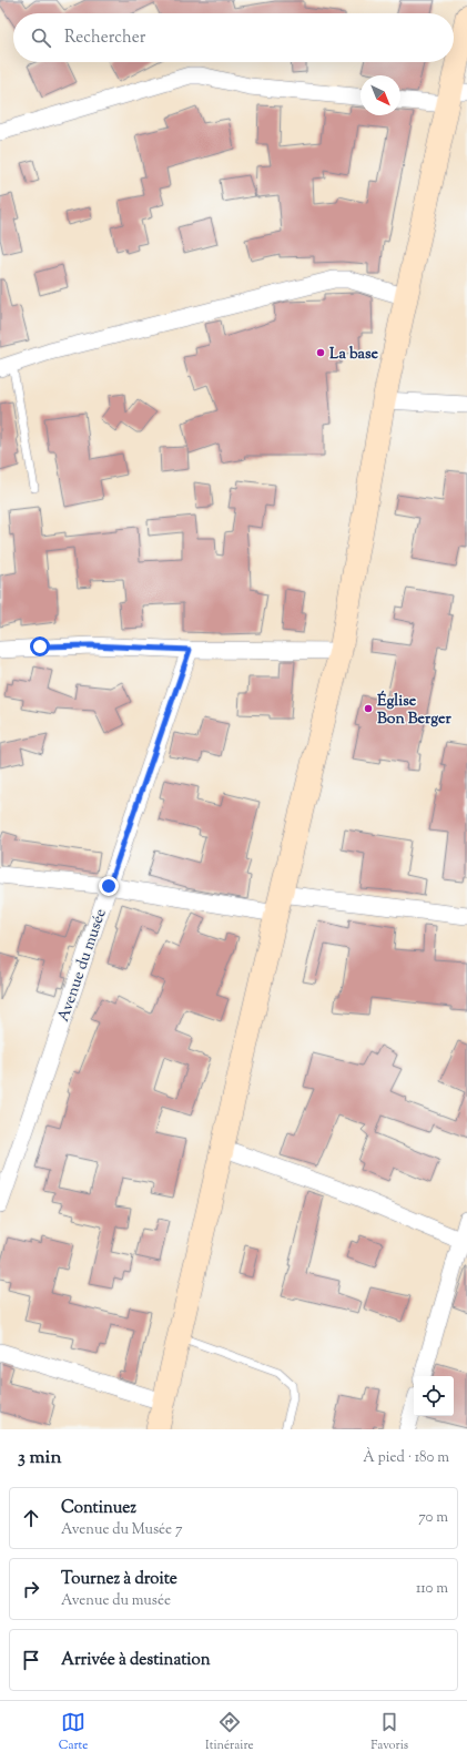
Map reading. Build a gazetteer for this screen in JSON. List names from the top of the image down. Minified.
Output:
{"streets":{"street":["Avenue du musée"]},"places":["La base","Église Bon Berger"],"north":"bottom right","page":{"search":"Rechercher","heading":["3 min","À pied · 180 m"],"list":[["Continuez","Avenue du Musée 7","70 m"],["Tournez à droite","Avenue du musée","110 m"],"Arrivée à destination"],"nav":["Carte","Itinéraire","Favoris"]}}
